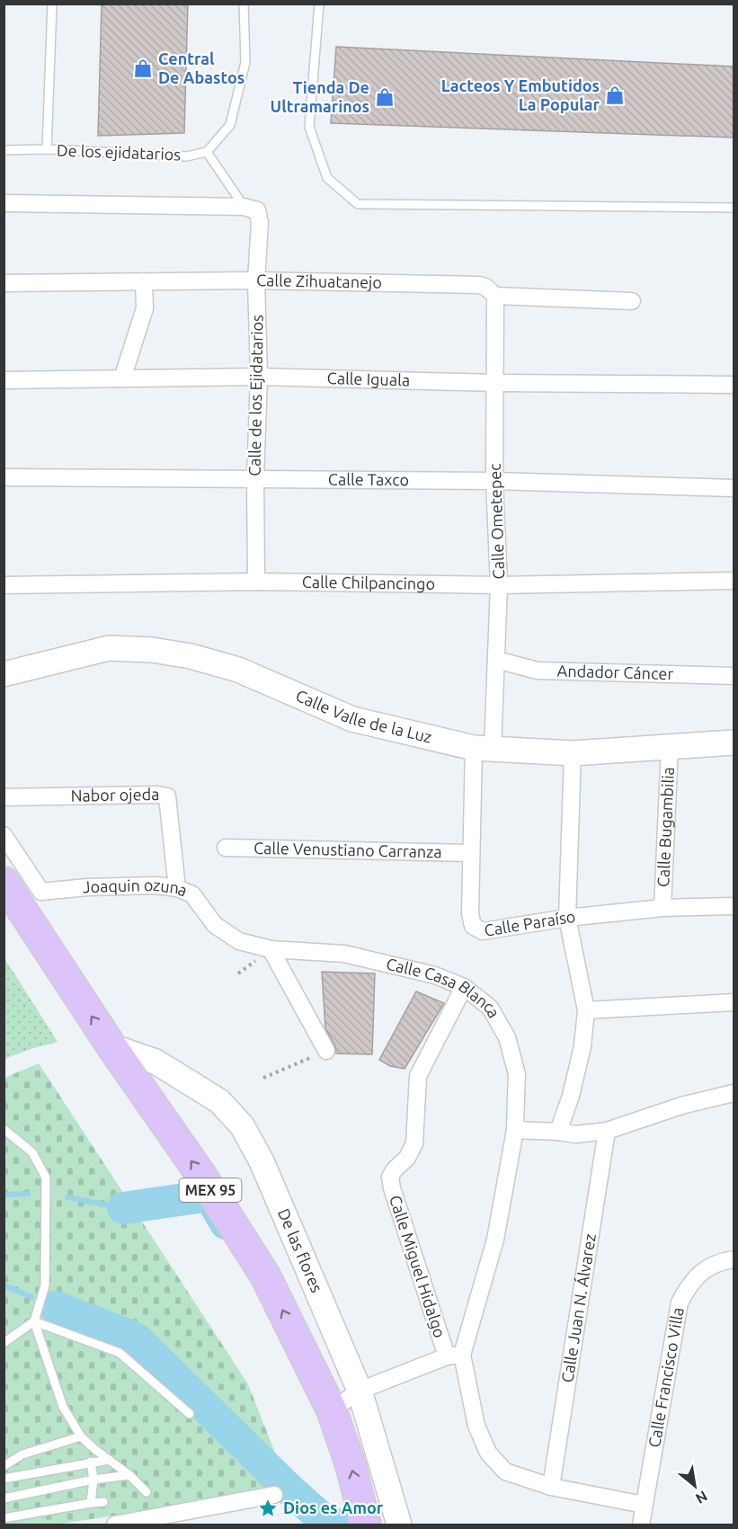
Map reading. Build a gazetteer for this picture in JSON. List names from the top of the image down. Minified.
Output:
{"streets":{"highway":["MEX 95"],"street":["Calle Zihuatanejo","Calle Iguala","Calle de los Ejidatarios","Calle Taxco","Calle Ometepec","Calle Chilpancingo","Andador Cáncer","Calle Valle de la Luz","Nabor ojeda","Calle Bugambilia","Calle Venustiano Carranza","Joaquin ozuna","Calle Paraíso","Calle Casa Blanca","De las flores","Calle Miguel Hidalgo","Calle Juan N. Álvarez","Calle Francisco Villa"],"lane":["De los ejidatarios"]},"crossings":[["Calle Zihuatanejo","Calle de los Ejidatarios"],["Calle Zihuatanejo","Calle Ometepec"],["Calle Iguala","Calle de los Ejidatarios"],["Calle Iguala","Calle Ometepec"],["Calle de los Ejidatarios","Calle Taxco"],["Calle de los Ejidatarios","Calle Chilpancingo"],["Calle Taxco","Calle Ometepec"],["Calle Ometepec","Calle Chilpancingo"],["Calle Ometepec","Andador Cáncer"],["Calle Ometepec","Calle Valle de la Luz"],["Calle Ometepec","Calle Paraíso"],["Calle Valle de la Luz","Calle Bugambilia"],["Calle Valle de la Luz","Calle Paraíso"],["Nabor ojeda","Joaquin ozuna"],["Calle Bugambilia","Calle Paraíso"],["Calle Venustiano Carranza","Calle Paraíso"],["Joaquin ozuna","Calle Casa Blanca"],["Calle Casa Blanca","Calle Miguel Hidalgo"],["MEX 95","De las flores"]],"places":{"shop":["Central De Abastos","Lacteos Y Embutidos La Popular","Tienda De Ultramarinos"],"place":["Dios es Amor"]},"north":"bottom right"}
